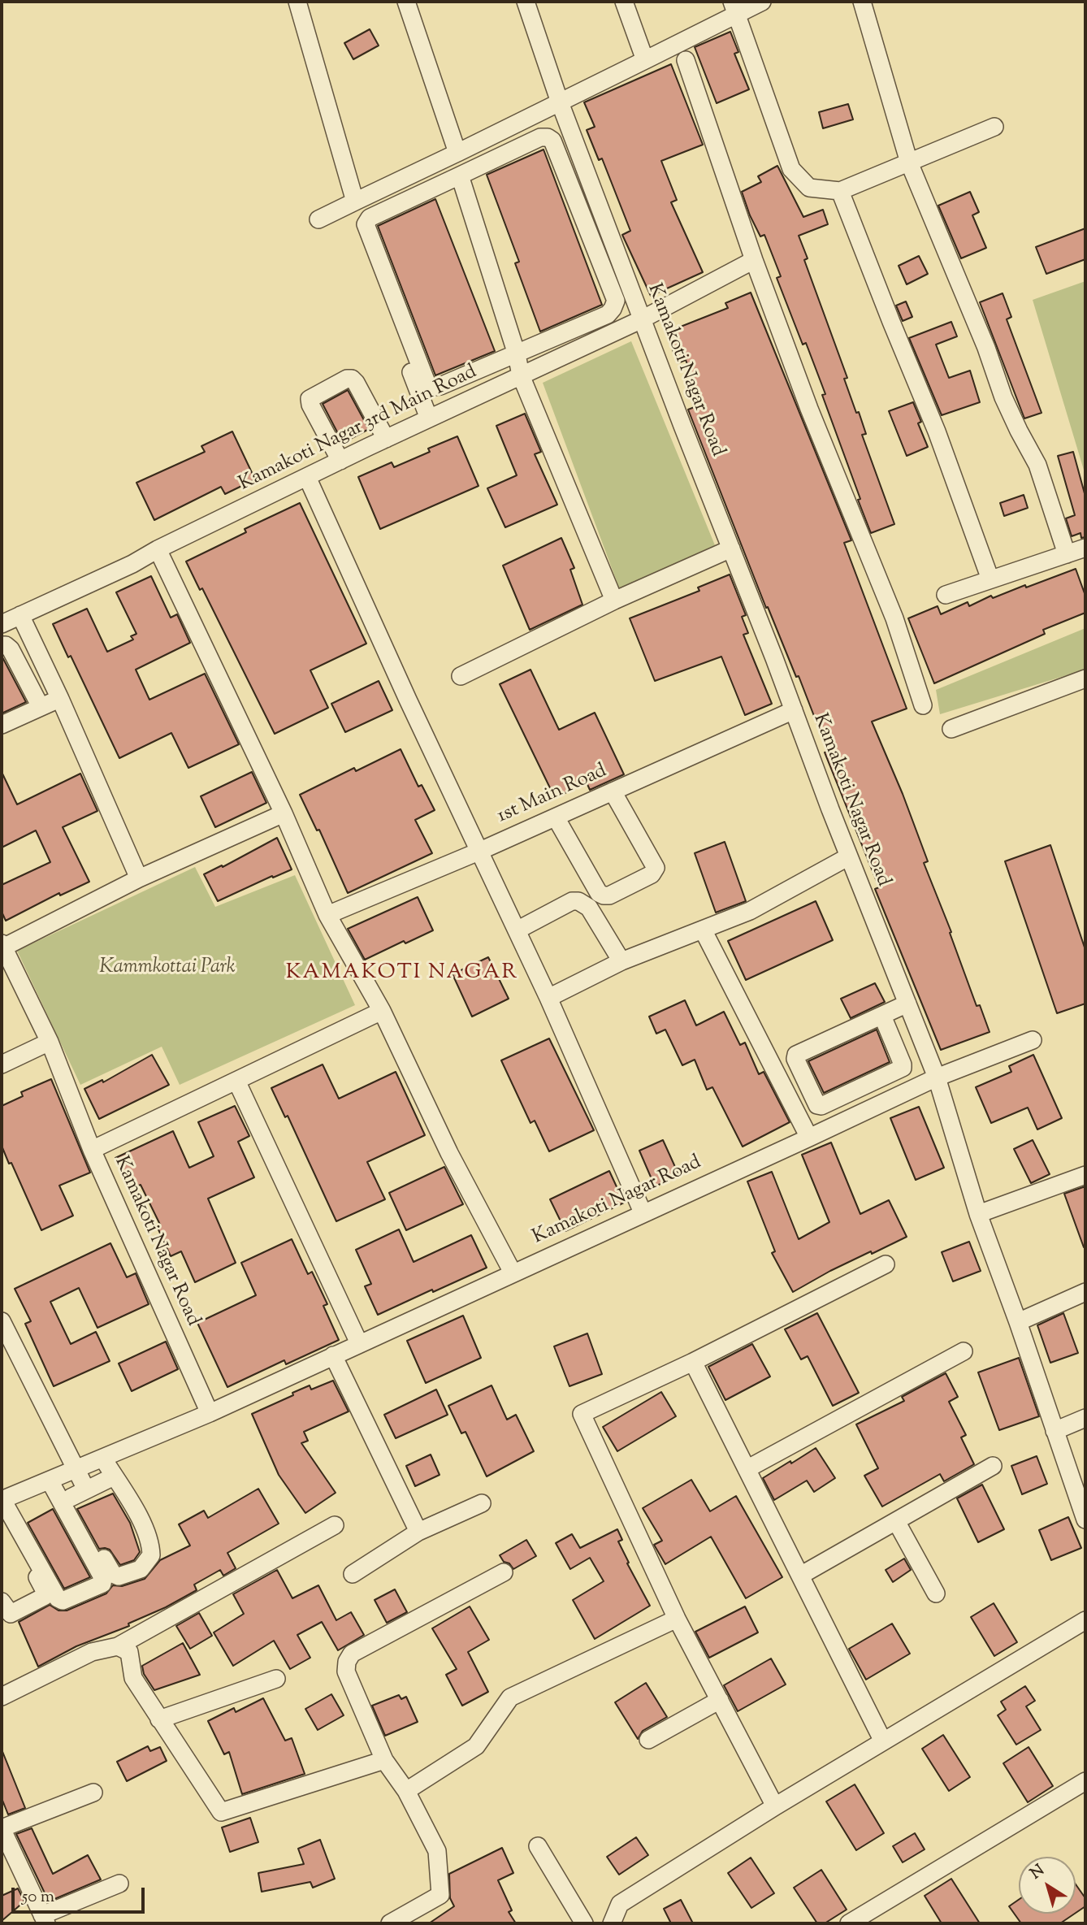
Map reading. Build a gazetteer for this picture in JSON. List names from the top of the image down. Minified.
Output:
{"streets":{"street":["Kamakoti Nagar Road","Kamakoti Nagar 3rd Main Road","1st Main Road"]},"crossings":[["Kamakoti Nagar Road","Kamakoti Nagar 3rd Main Road"],["Kamakoti Nagar Road","1st Main Road"]],"districts":["KAMAKOTI NAGAR"],"parks":["Kammkottai Park"],"scale_bar":"50 m","north":"top left"}
